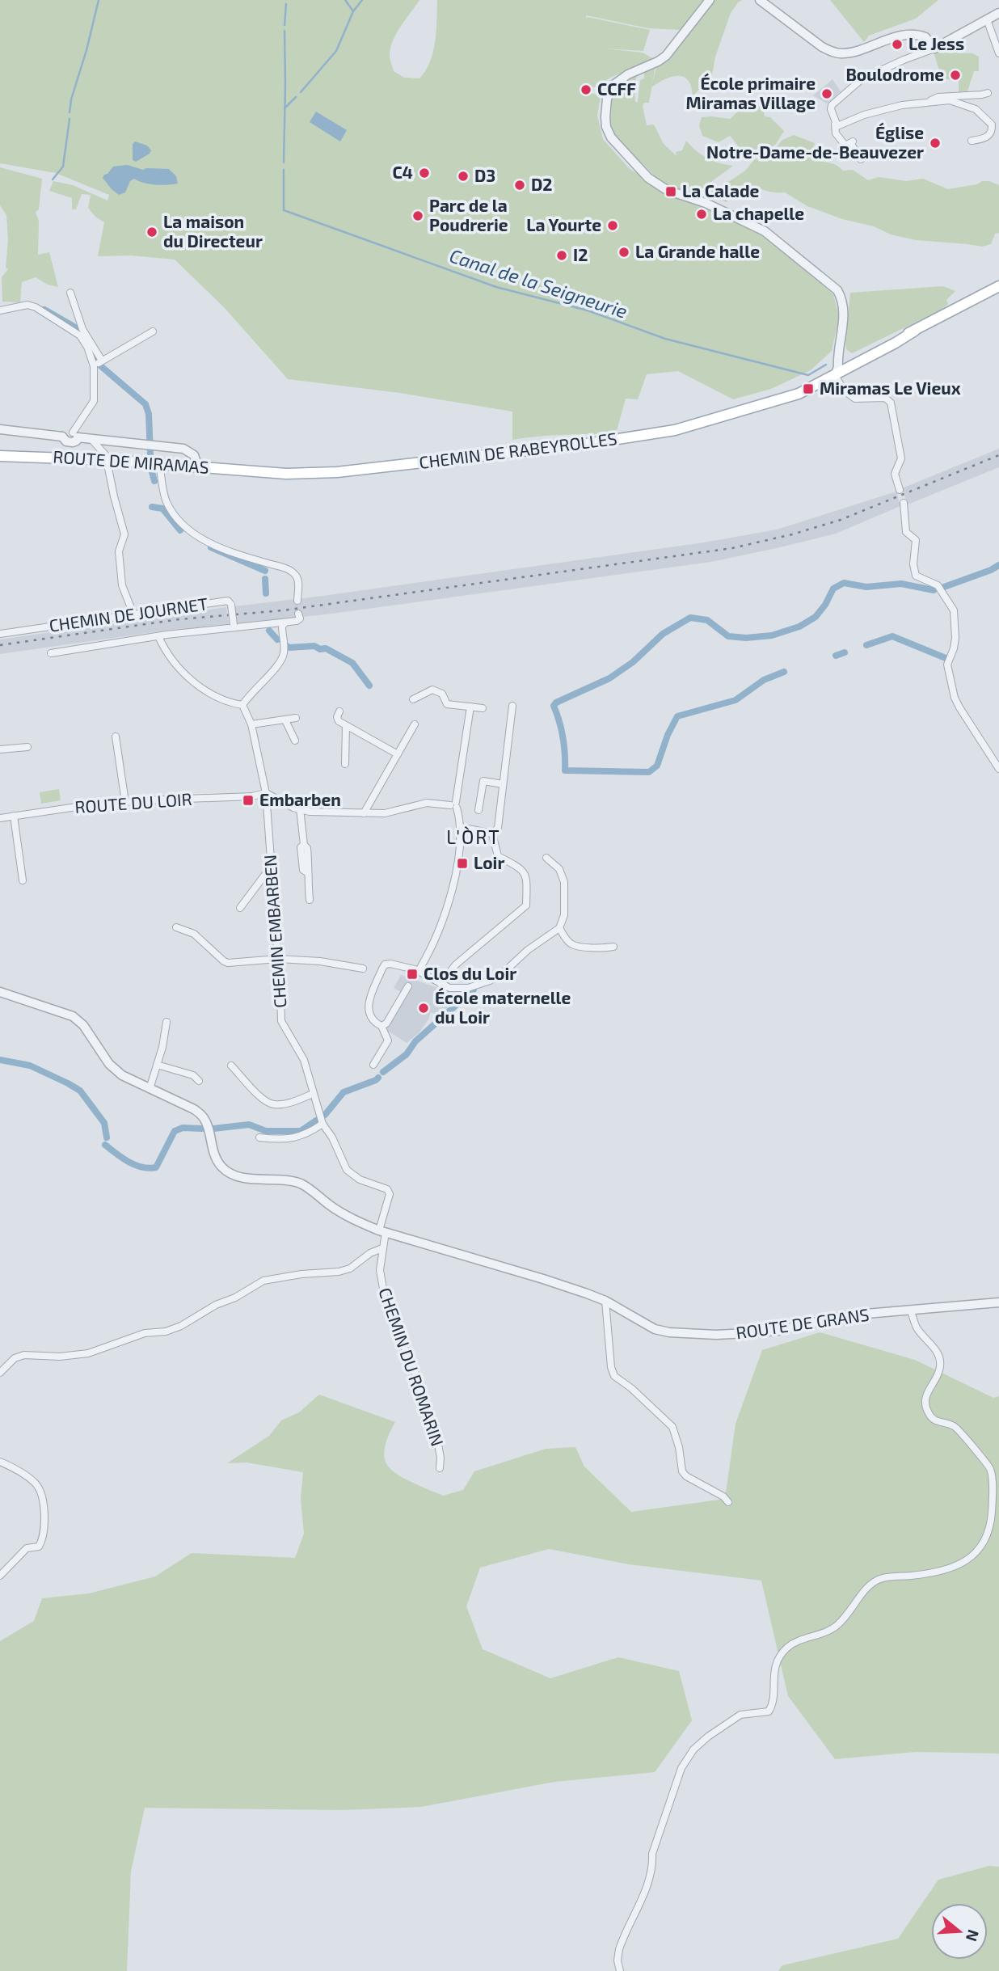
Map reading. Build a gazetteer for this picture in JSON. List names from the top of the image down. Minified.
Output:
{"streets":{"main road":["CHEMIN DE RABEYROLLES","ROUTE DE MIRAMAS"],"street":["CHEMIN DE JOURNET","ROUTE DU LOIR","CHEMIN EMBARBEN","ROUTE DE GRANS","CHEMIN DU ROMARIN"]},"crossings":[["CHEMIN DE RABEYROLLES","ROUTE DE MIRAMAS"],["CHEMIN DE JOURNET","CHEMIN EMBARBEN"],["ROUTE DU LOIR","CHEMIN EMBARBEN"],["CHEMIN EMBARBEN","ROUTE DE GRANS"],["CHEMIN EMBARBEN","CHEMIN DU ROMARIN"],["ROUTE DE GRANS","CHEMIN DU ROMARIN"]],"districts":["L'ÒRT"],"water":["Canal de la Seigneurie"],"places":{"other":["Le Jess","Boulodrome","CCFF","École primaire Miramas Village","Église Notre-Dame-de-Beauvezer","C4","D3","D2","La chapelle","Parc de la Poudrerie","La Yourte","La maison du Directeur","La Grande halle","I2","École maternelle du Loir"],"transit":["La Calade","Miramas Le Vieux","Embarben","Loir","Clos du Loir"]},"north":"right"}
